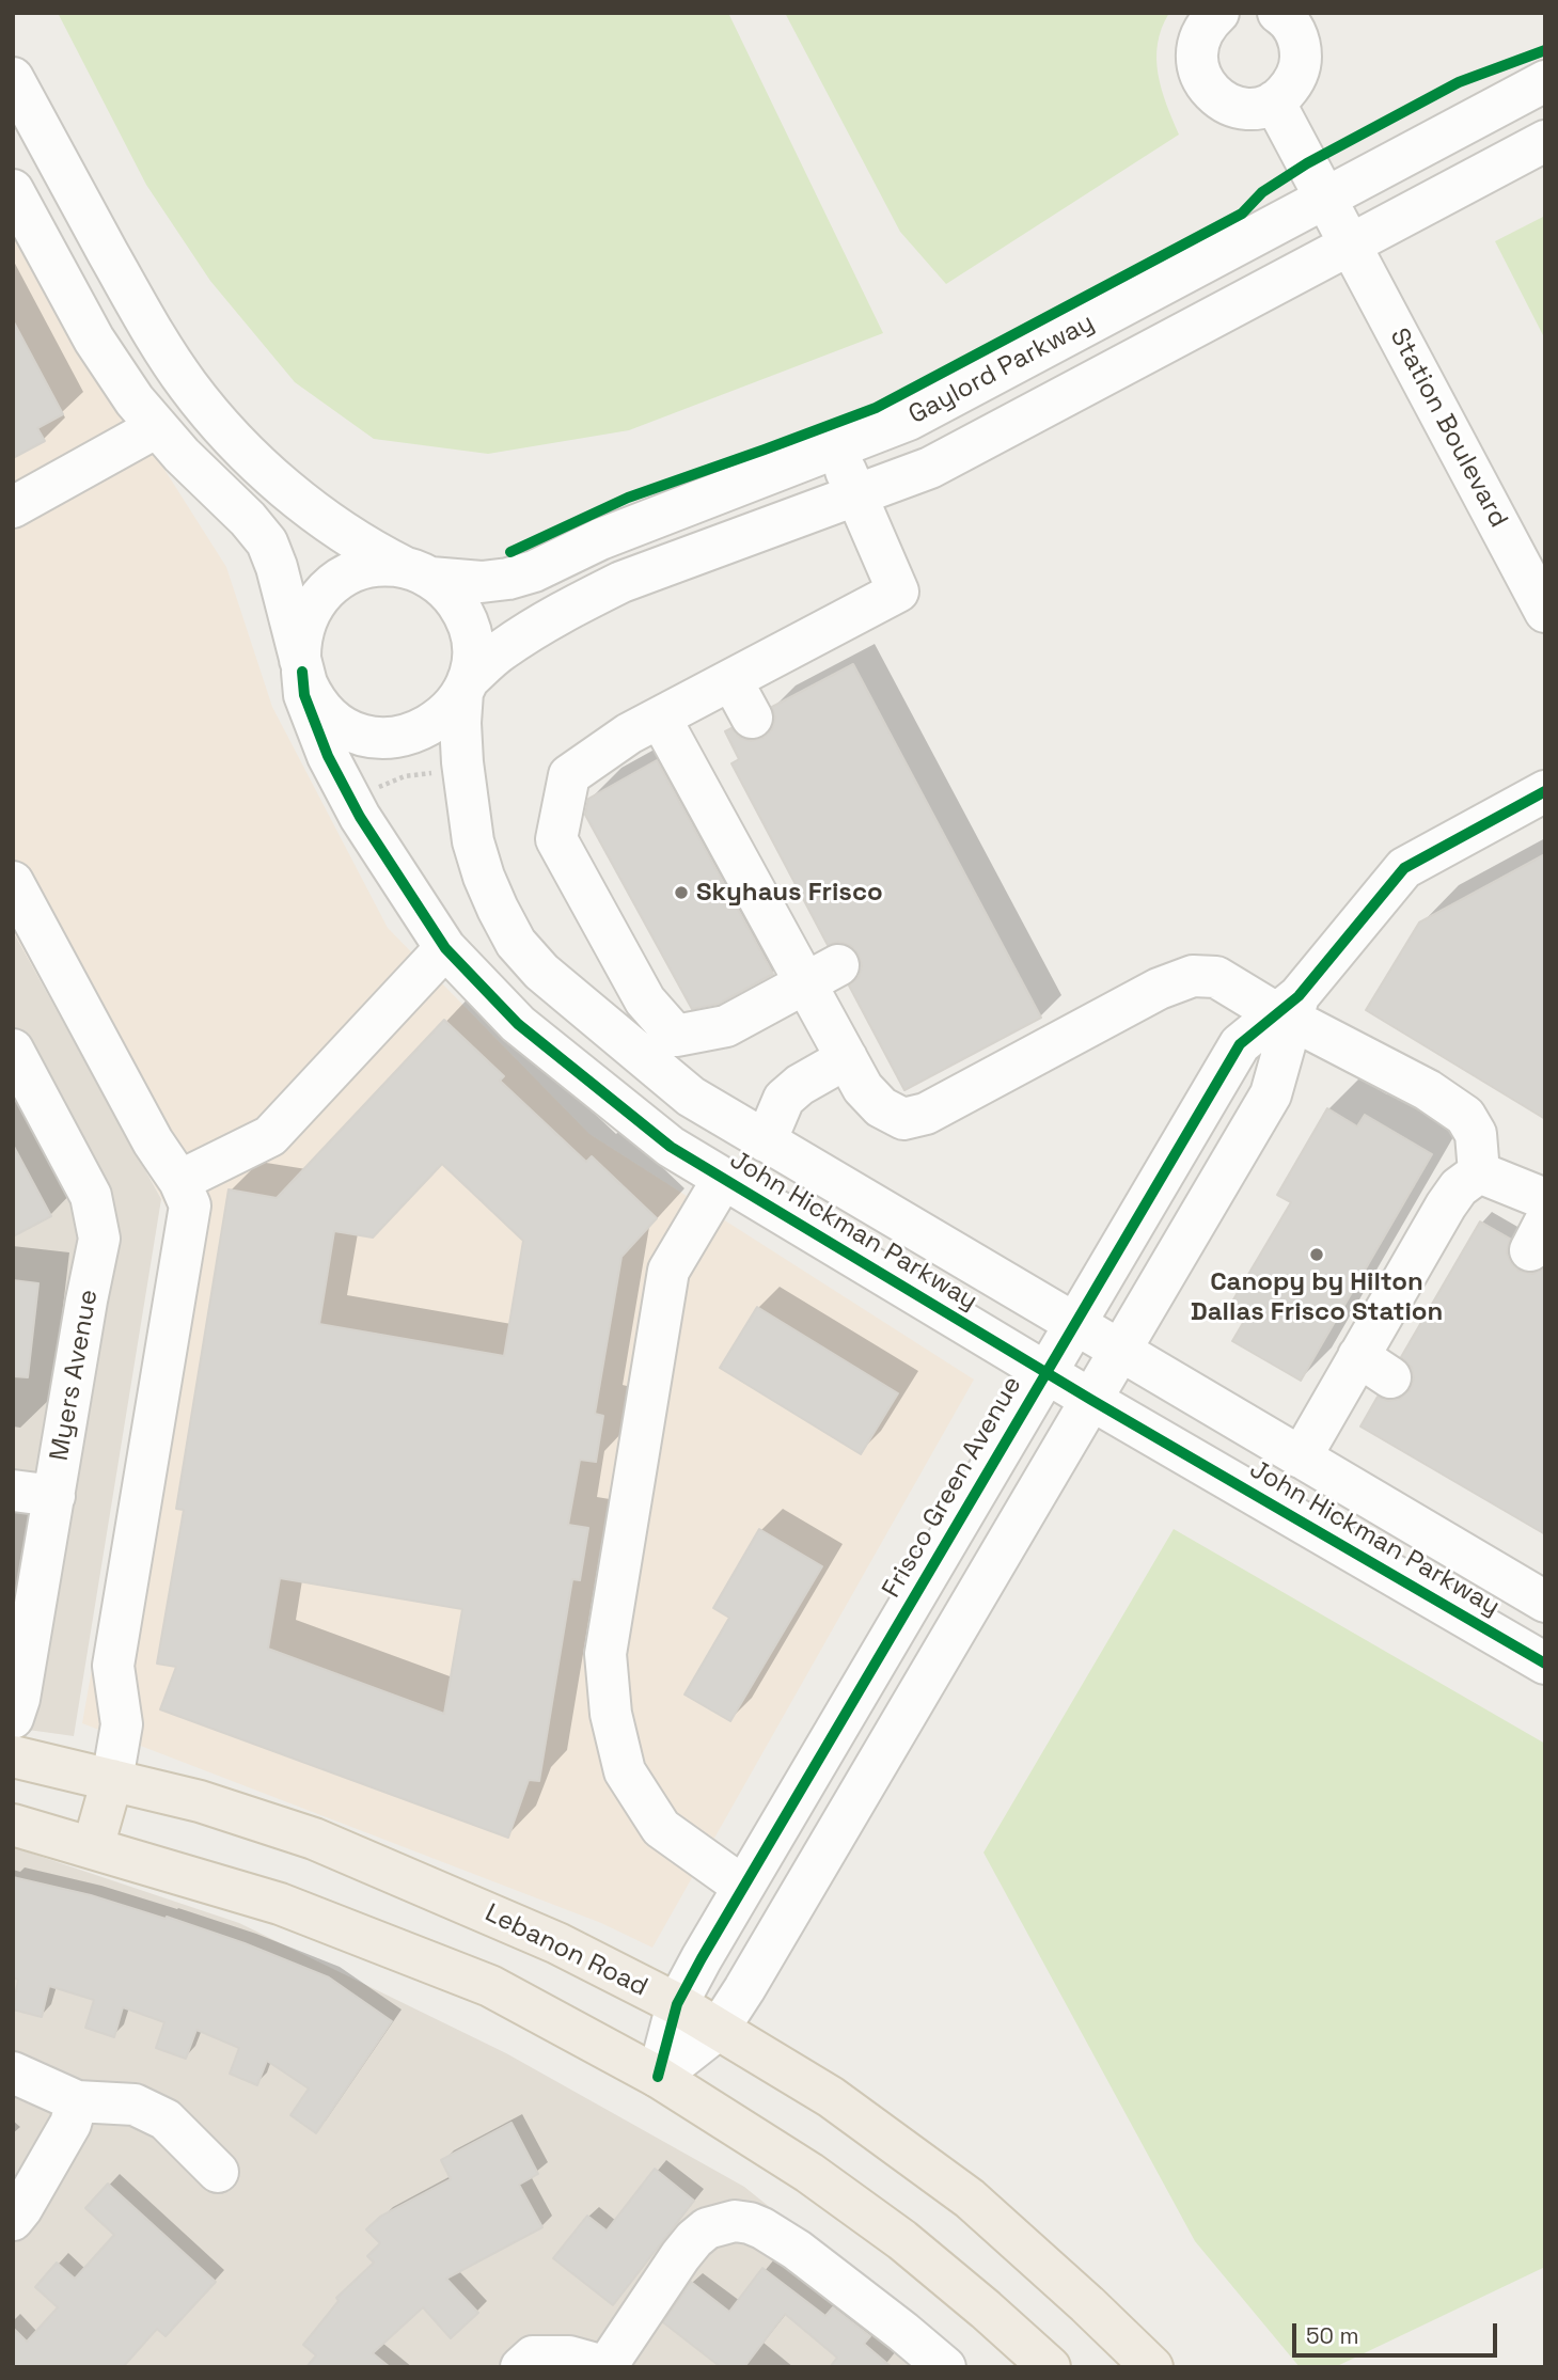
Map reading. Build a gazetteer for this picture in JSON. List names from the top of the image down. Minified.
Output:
{"streets":{"main road":["Lebanon Road"],"street":["Gaylord Parkway","Station Boulevard","John Hickman Parkway","Myers Avenue","Frisco Green Avenue"]},"crossings":[["Gaylord Parkway","Station Boulevard"],["Gaylord Parkway","John Hickman Parkway"],["John Hickman Parkway","Frisco Green Avenue"],["Frisco Green Avenue","Lebanon Road"]],"places":["Skyhaus Frisco","Canopy by Hilton Dallas Frisco Station"],"scale_bar":"50 m"}
